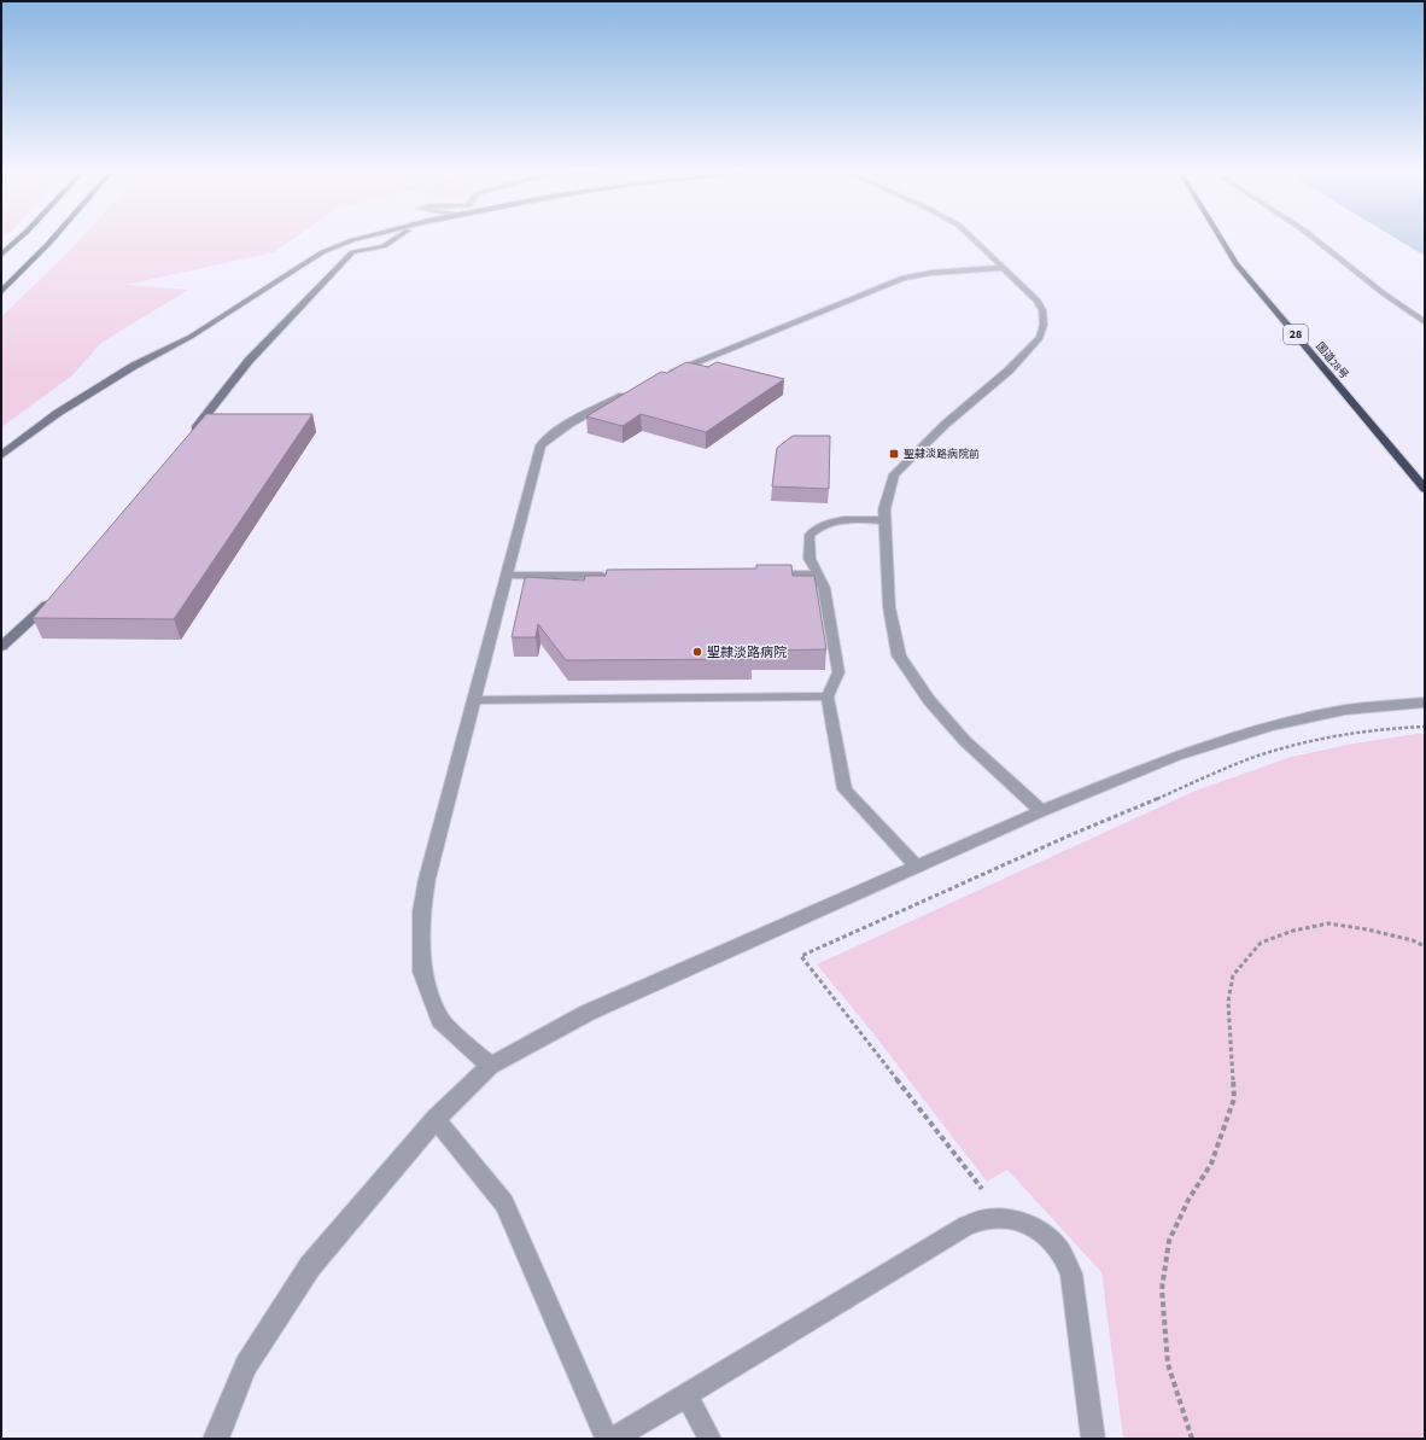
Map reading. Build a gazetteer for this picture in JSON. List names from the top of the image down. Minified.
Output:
{"streets":{"highway":["28","国道28号"]},"places":{"transit":["聖隷淡路病院前"],"other":["聖隷淡路病院"]}}
